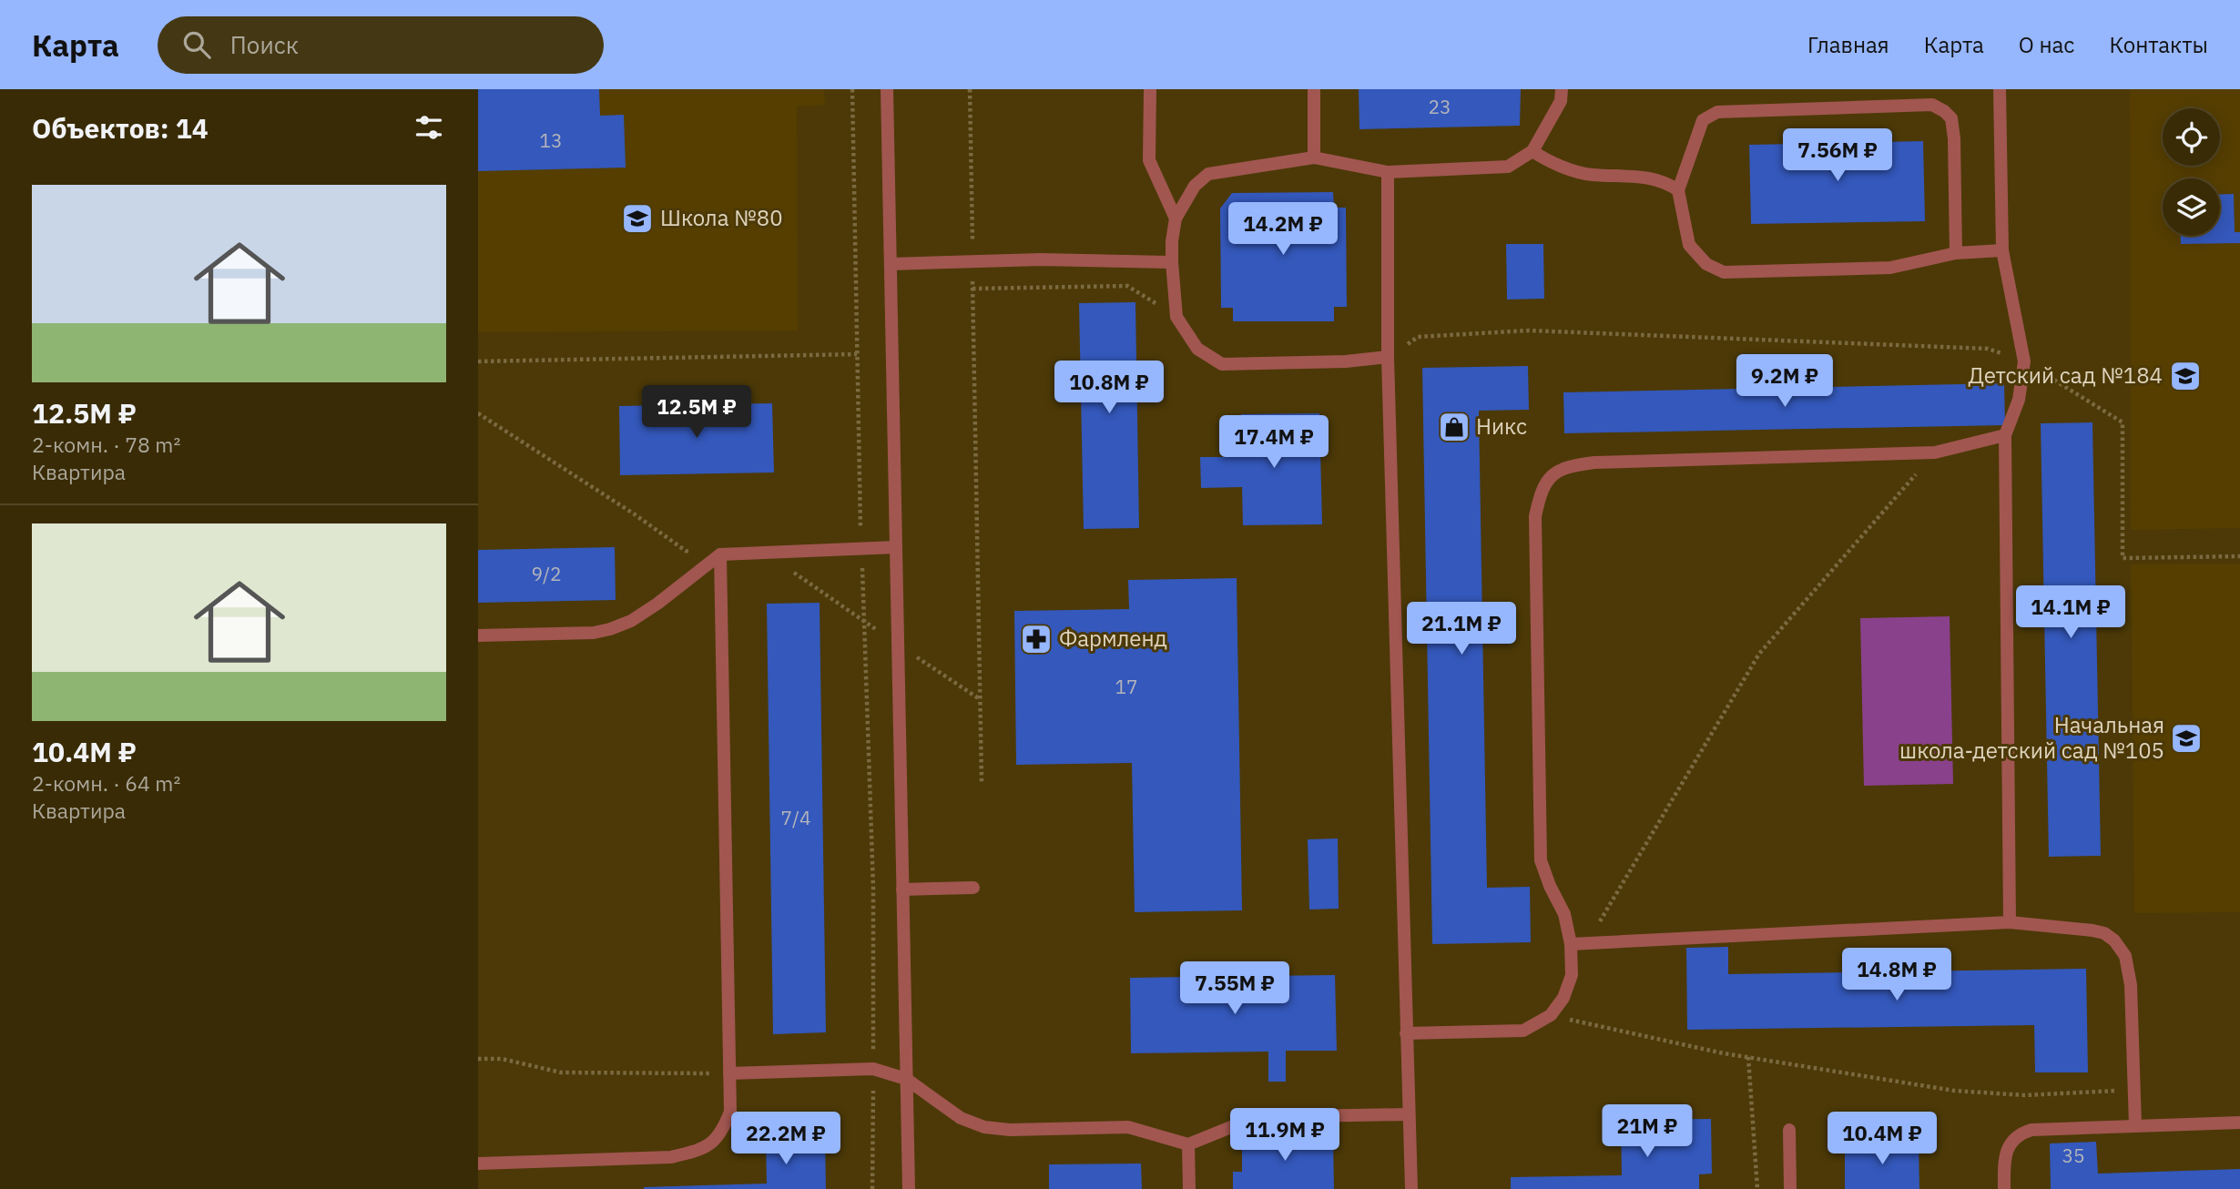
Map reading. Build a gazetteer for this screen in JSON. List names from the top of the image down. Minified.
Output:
{"places":{"school or university":["Школа №80","Детский сад №184","Начальная школа-детский сад №105"],"shop":["Никс"],"pharmacy":["Фармленд"]},"house_numbers":["23","13","9/2","17","7/4","35"],"page":{"header":"Карта","search":"Поиск","nav":["Главная","Карта","О нас","Контакты"],"heading":"Объектов: 14","price":["7.56M ₽","14.2M ₽","9.2M ₽","10.8M ₽","12.5M ₽","17.4M ₽","14.1M ₽","21.1M ₽","14.8M ₽","7.55M ₽","21M ₽","11.9M ₽","22.2M ₽","10.4M ₽"],"list":[{"name":"12.5M ₽","note":"2-комн. · 78 m² · Квартира"},{"name":"10.4M ₽","note":"2-комн. · 64 m² · Квартира"}]}}
